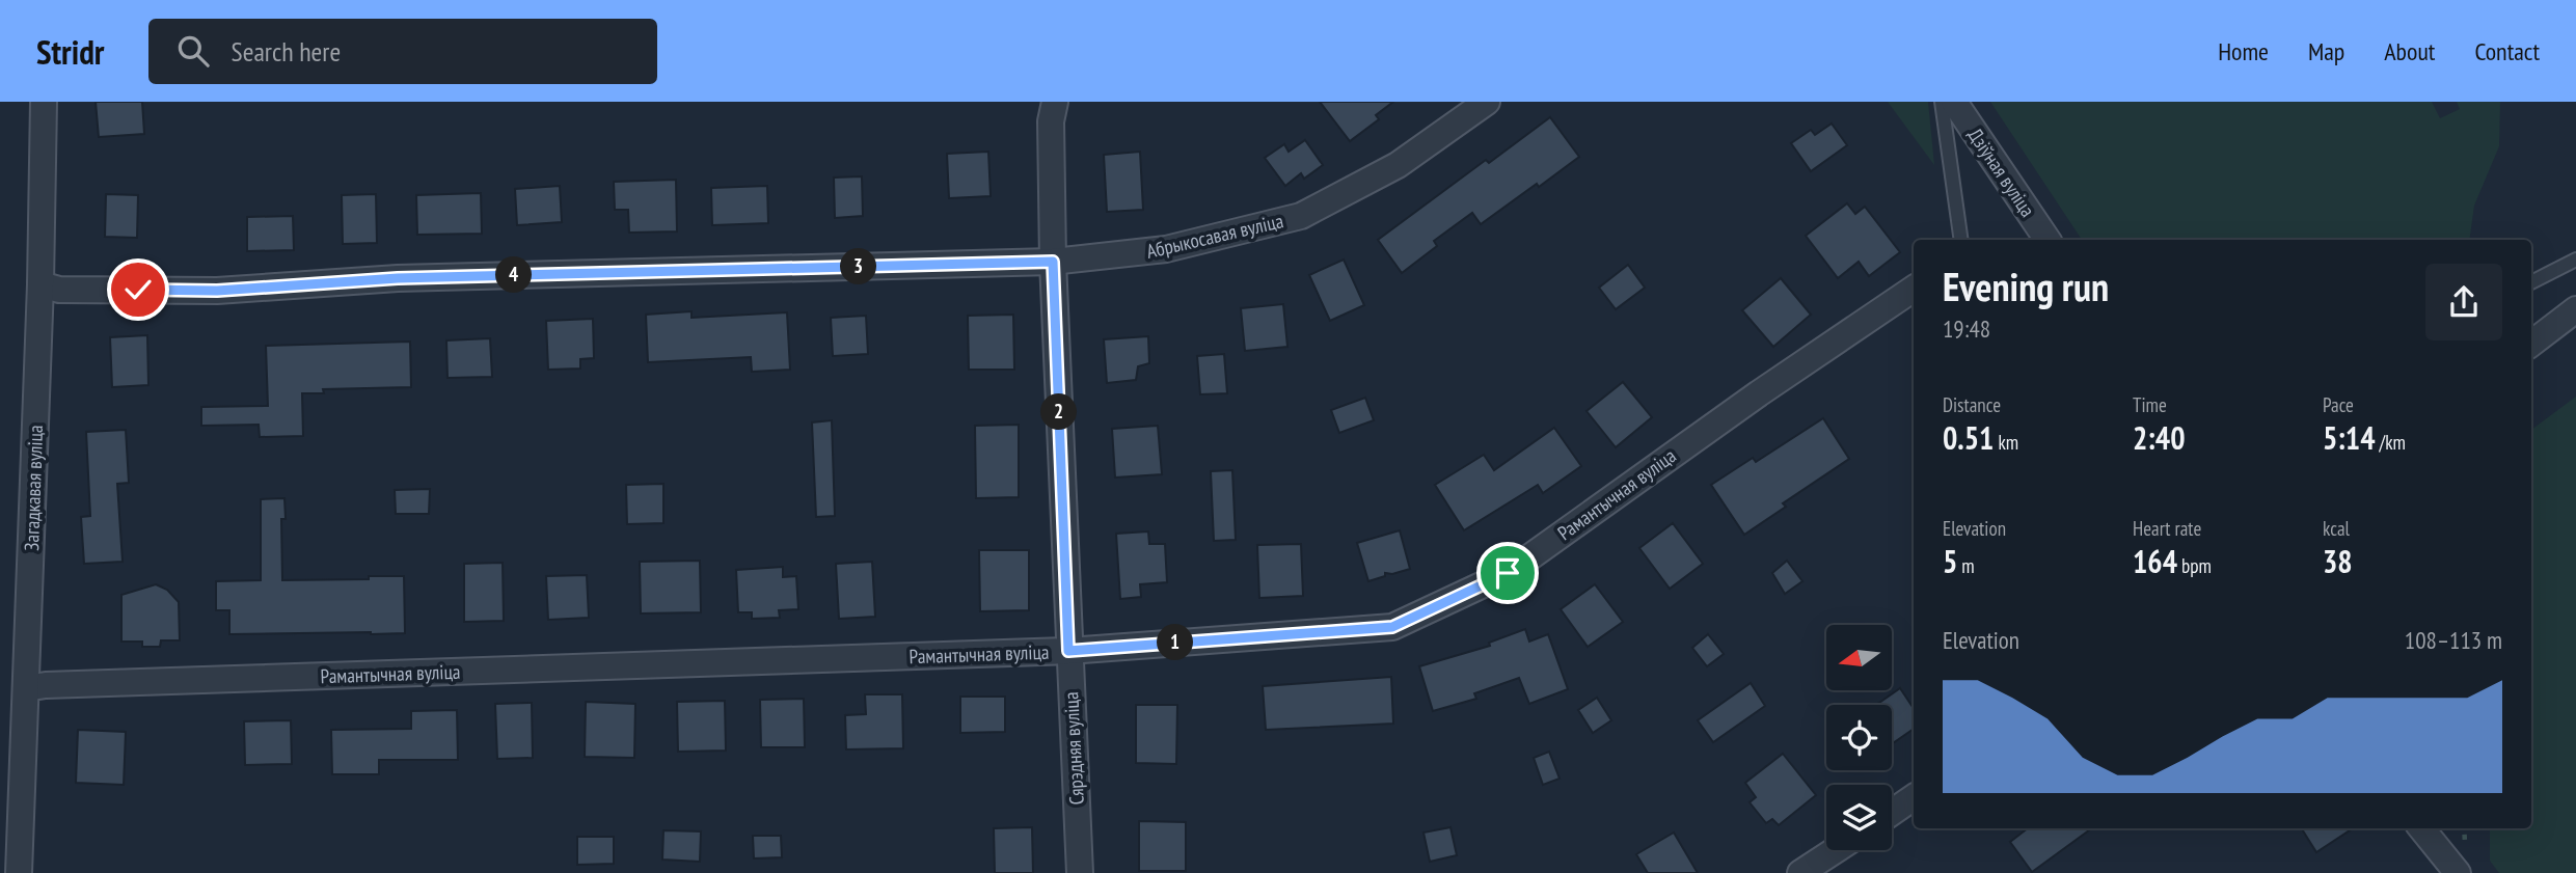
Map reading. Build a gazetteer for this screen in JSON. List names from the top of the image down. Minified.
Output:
{"streets":{"street":["Дзіўная вуліца","Абрыкосавая вуліца","Загадкавая вуліца","Рамантычная вуліца","Сярэдняя вуліца"]},"crossings":[["Абрыкосавая вуліца","Загадкавая вуліца"],["Абрыкосавая вуліца","Сярэдняя вуліца"],["Загадкавая вуліца","Рамантычная вуліца"],["Рамантычная вуліца","Сярэдняя вуліца"]],"north":"left","page":{"header":"Stridr","search":"Search here","nav":["Home","Map","About","Contact"],"heading":["Evening run","19:48"],"pins":["3","4","2","1"],"stats":[["Distance","0.51 km"],["Time","2:40"],["Pace","5:14 /km"],["Elevation","5 m"],["Heart rate","164 bpm"],["kcal","38"]],"chart":["Elevation","108–113 m"]}}
